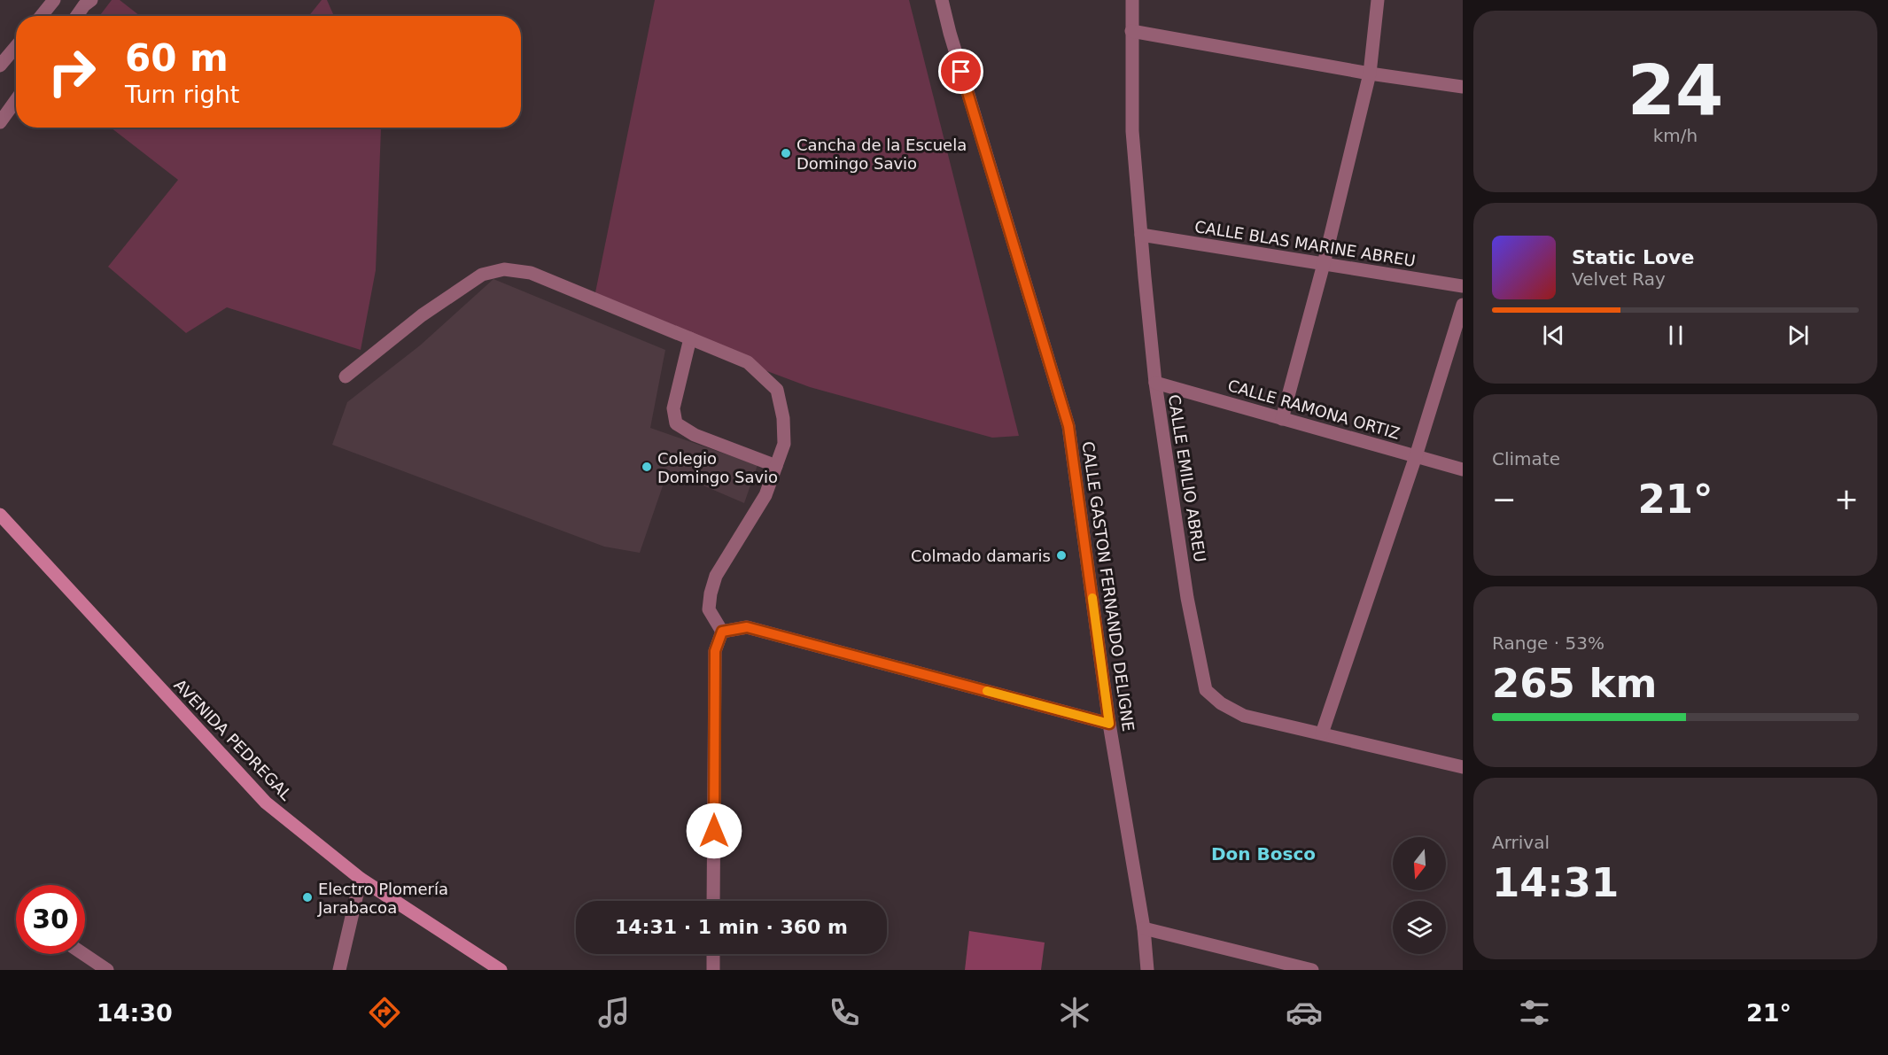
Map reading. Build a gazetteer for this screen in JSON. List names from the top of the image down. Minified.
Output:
{"streets":{"main road":["AVENIDA PEDREGAL"],"street":["CALLE BLAS MARINE ABREU","CALLE RAMONA ORTIZ","CALLE EMILIO ABREU","CALLE GASTON FERNANDO DELIGNE"]},"crossings":[["CALLE BLAS MARINE ABREU","CALLE EMILIO ABREU"],["CALLE RAMONA ORTIZ","CALLE EMILIO ABREU"]],"districts":["Don Bosco"],"places":["Cancha de la Escuela Domingo Savio","Colegio Domingo Savio","Colmado damaris","Electro Plomería Jarabacoa"],"north":"bottom","page":{"tile":[["24","km/h"],"Climate",["Range · 53%","265 km"],["Arrival","14:31"]],"turn":["60 m","Turn right"],"song":["Static Love","Velvet Ray"],"heat":["−","21°","+"],"limit":"30","trip":"14:31 · 1 min · 360 m","tabs":["14:30","21°"]}}
